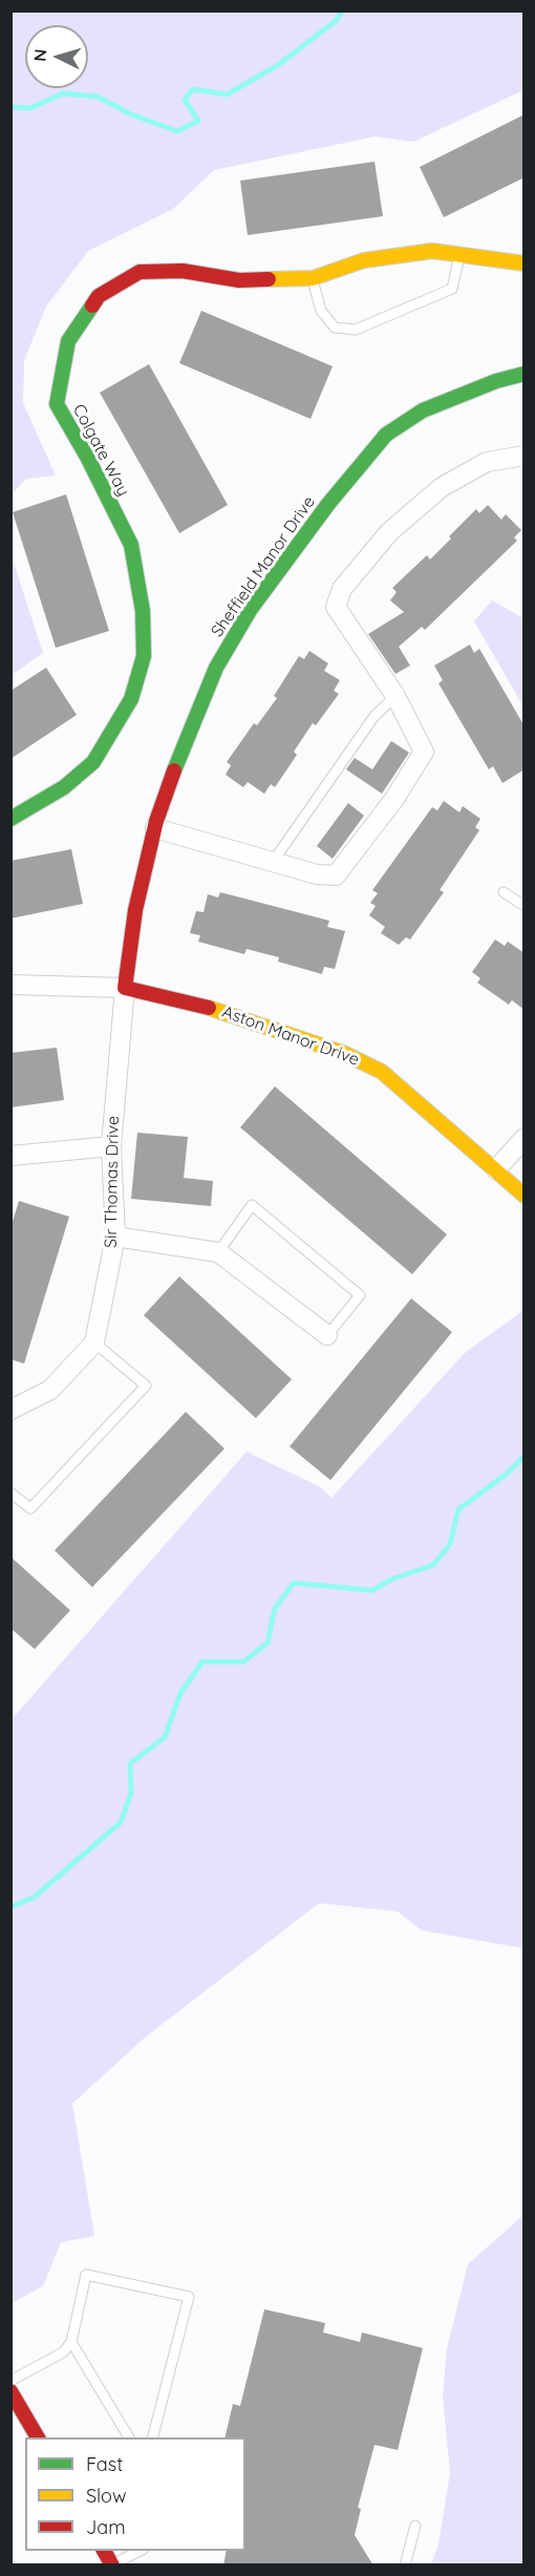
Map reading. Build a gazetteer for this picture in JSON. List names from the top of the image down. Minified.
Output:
{"streets":{"street":["Colgate Way","Sheffield Manor Drive","Aston Manor Drive","Sir Thomas Drive"]},"crossings":[["Sheffield Manor Drive","Aston Manor Drive"],["Sheffield Manor Drive","Sir Thomas Drive"],["Aston Manor Drive","Sir Thomas Drive"]],"legend":["Fast","Slow","Jam"],"north":"left"}
